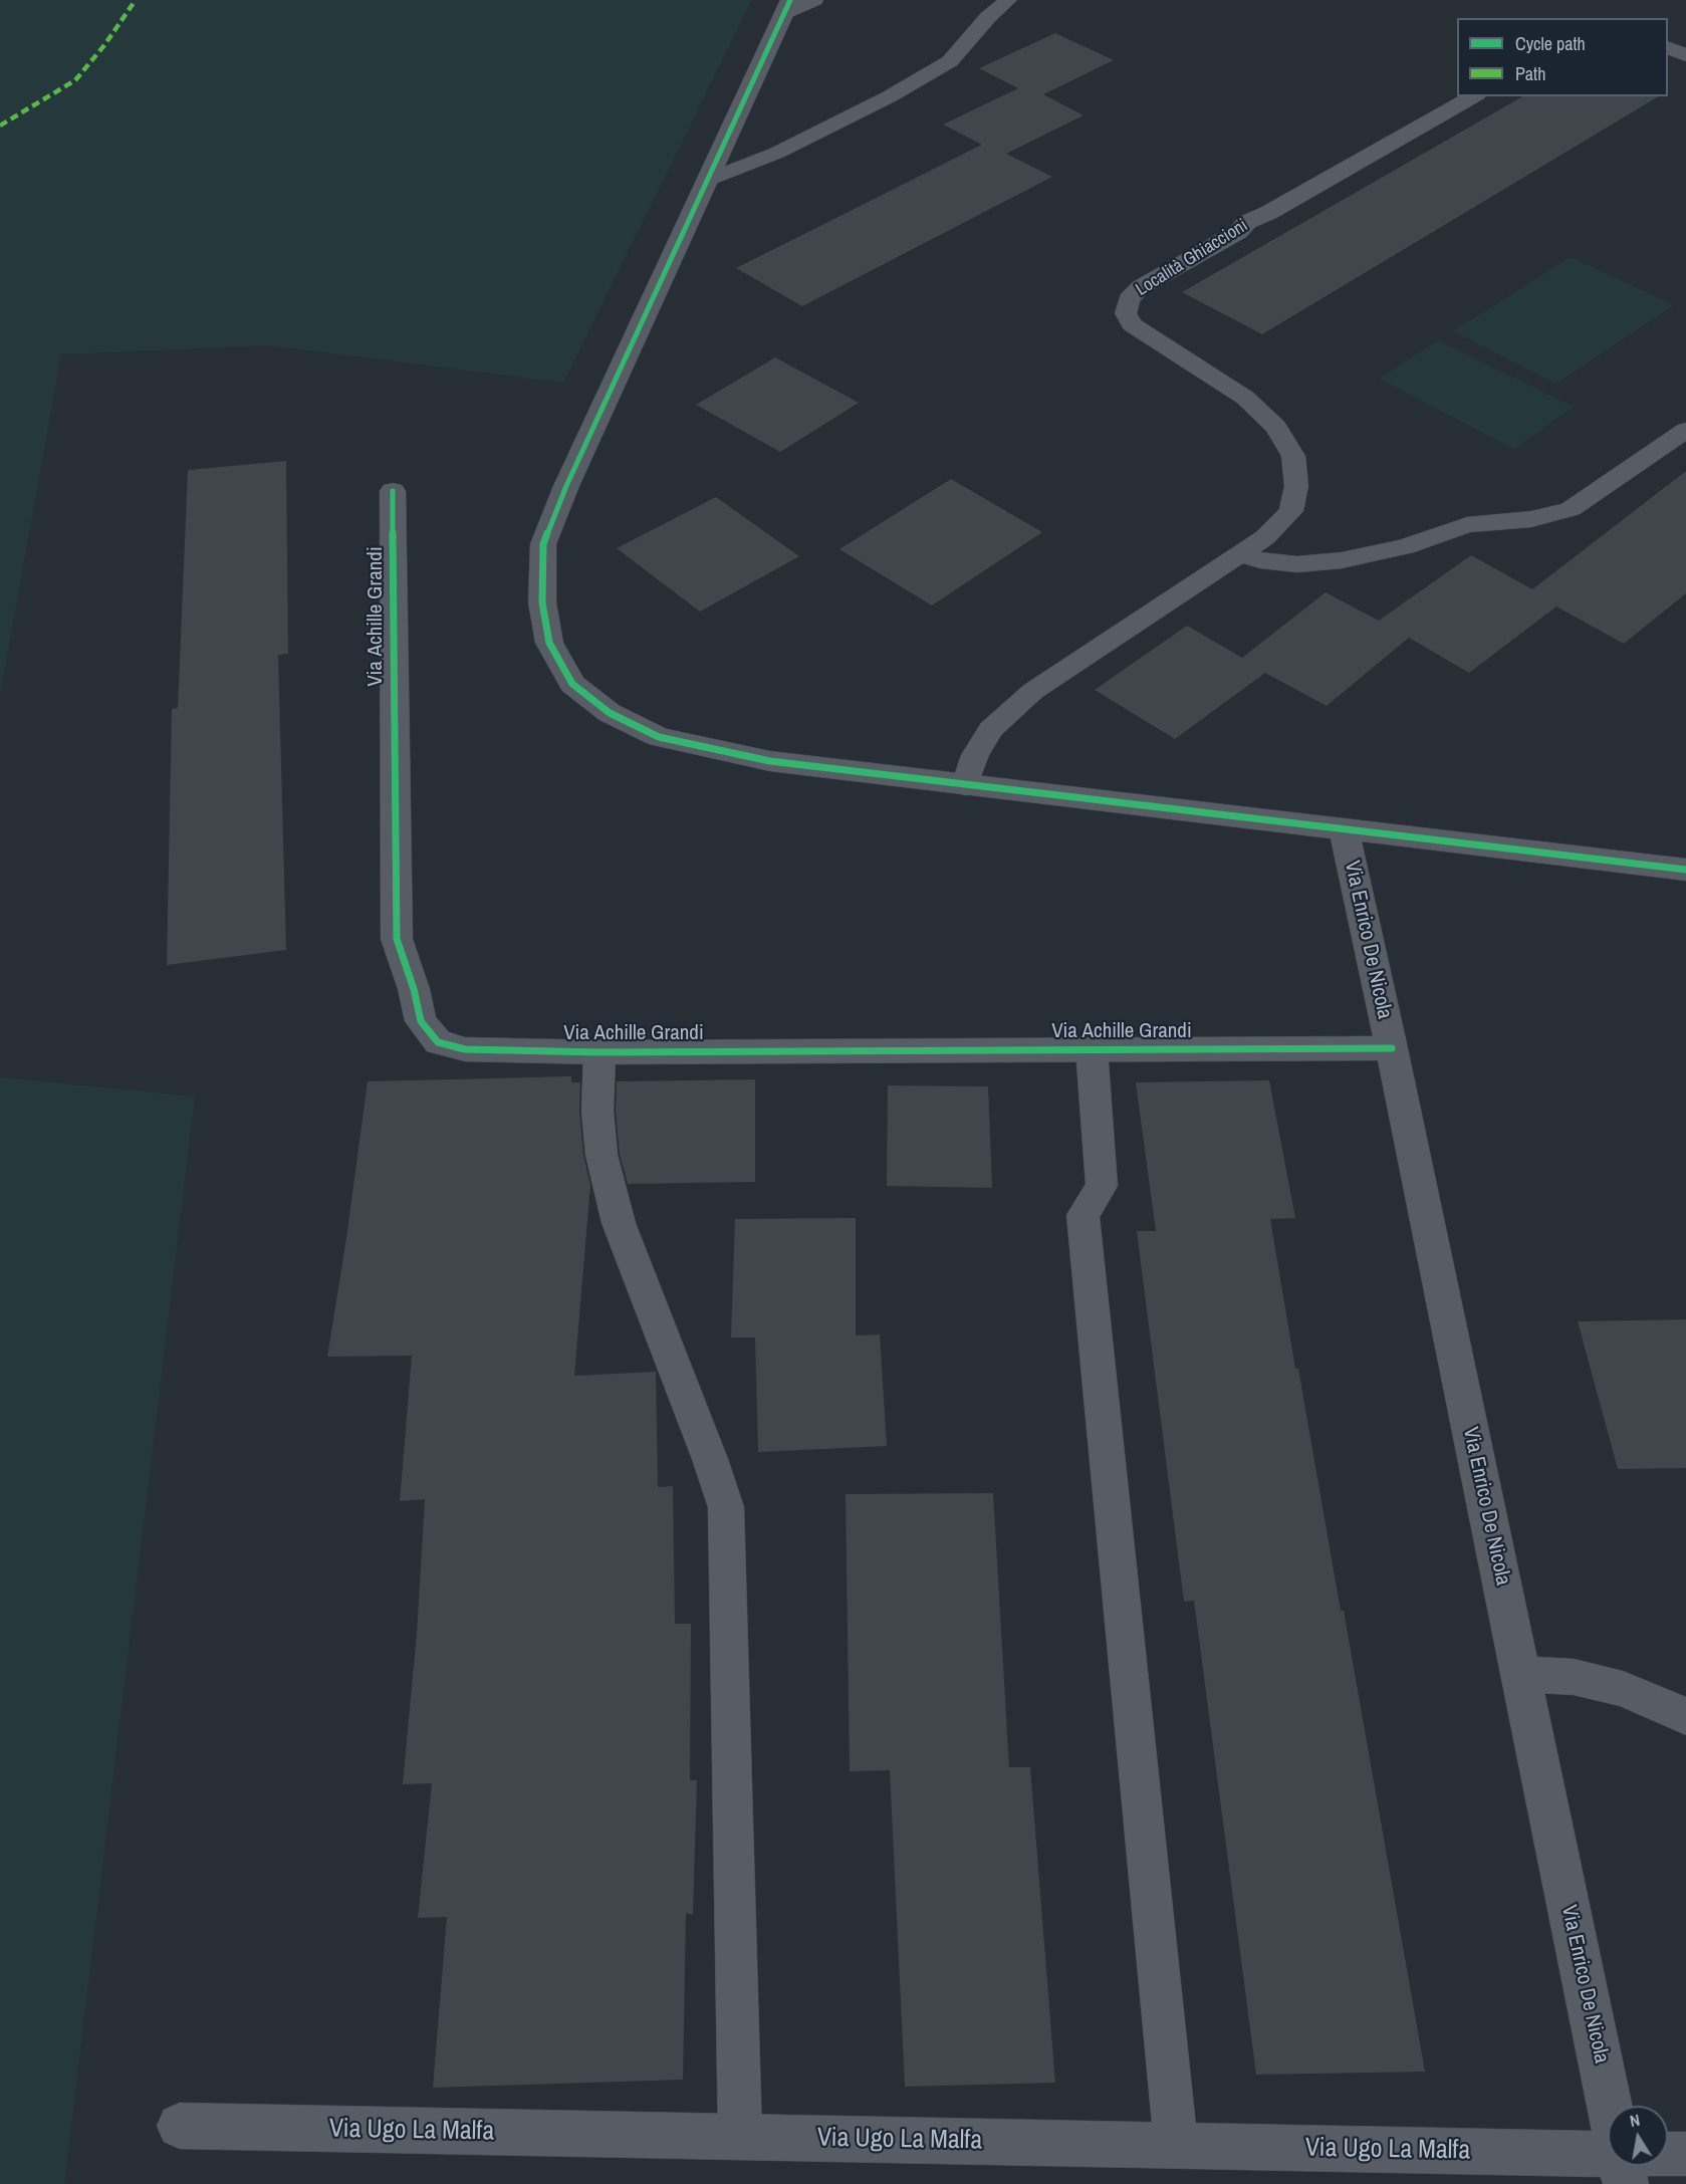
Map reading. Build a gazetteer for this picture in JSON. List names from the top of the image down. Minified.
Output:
{"streets":{"street":["Via Achille Grandi","Via Enrico De Nicola","Via Ugo La Malfa"],"lane":["Località Ghiaccioni"]},"crossings":[["Via Achille Grandi","Via Enrico De Nicola"]],"legend":["Cycle path","Path"],"north":"top"}
